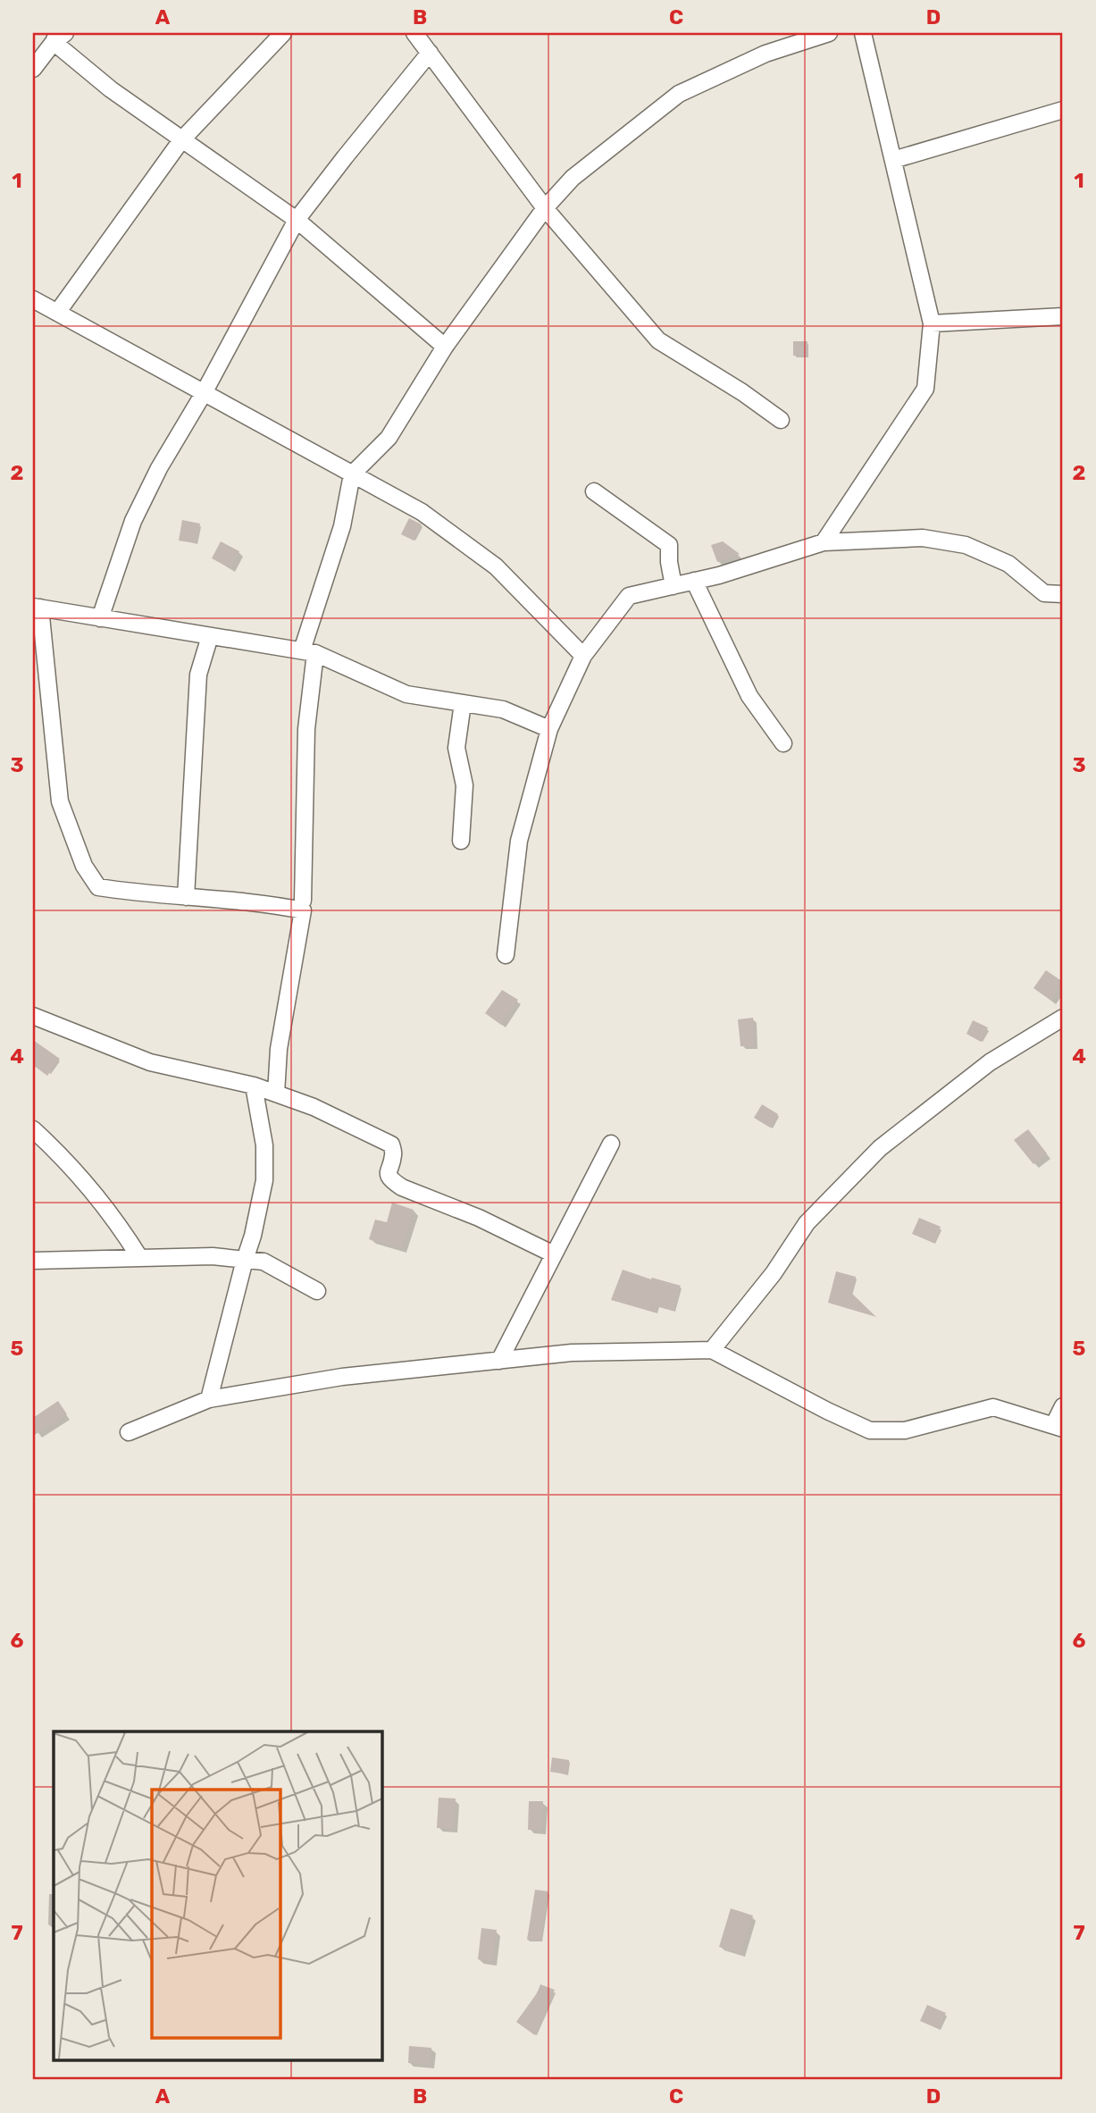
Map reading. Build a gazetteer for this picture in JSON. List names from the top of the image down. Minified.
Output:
{"grid":{"columns":["A","B","C","D"],"rows":["1","2","3","4","5","6","7"]}}
